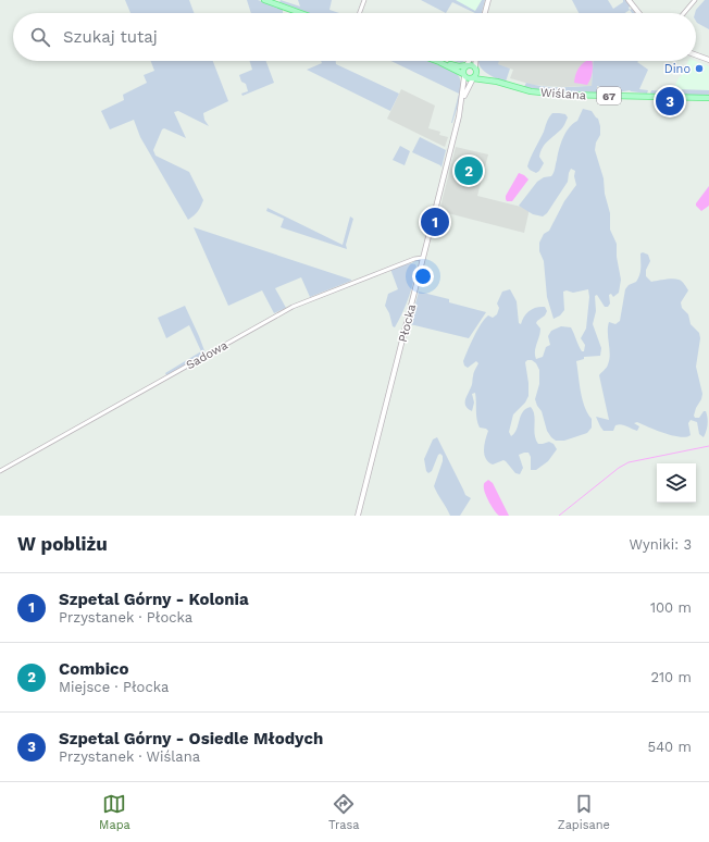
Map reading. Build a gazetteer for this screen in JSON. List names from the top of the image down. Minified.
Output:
{"streets":{"main road":["Wiślana","67","Płocka"],"street":["Sadowa"]},"crossings":[["Wiślana","67"],["Wiślana","Płocka"],["67","Płocka"],["Płocka","Sadowa"]],"places":["Dino"],"page":{"search":"Szukaj tutaj","pins":["3","2","1"],"heading":["W pobliżu","Wyniki: 3"],"list":[{"mark":"1","name":"Szpetal Górny - Kolonia","note":"Przystanek · Płocka","value":"100 m"},{"mark":"2","name":"Combico","note":"Miejsce · Płocka","value":"210 m"},{"mark":"3","name":"Szpetal Górny - Osiedle Młodych","note":"Przystanek · Wiślana","value":"540 m"}],"nav":["Mapa","Trasa","Zapisane"]}}
